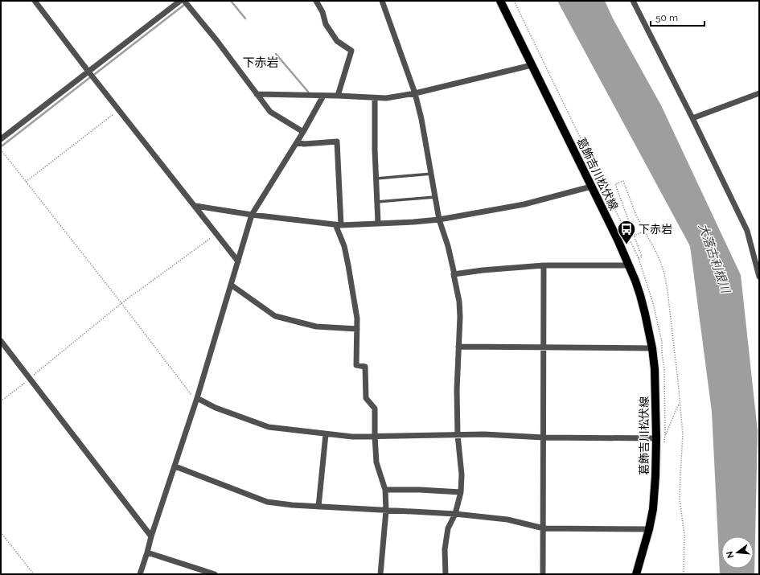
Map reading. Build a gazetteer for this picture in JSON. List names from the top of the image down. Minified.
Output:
{"streets":{"main road":["葛飾吉川松伏線"]},"districts":["下赤岩"],"water":["大落古利根川"],"places":{"bus stop":["下赤岩"]},"scale_bar":"50 m","north":"left"}
